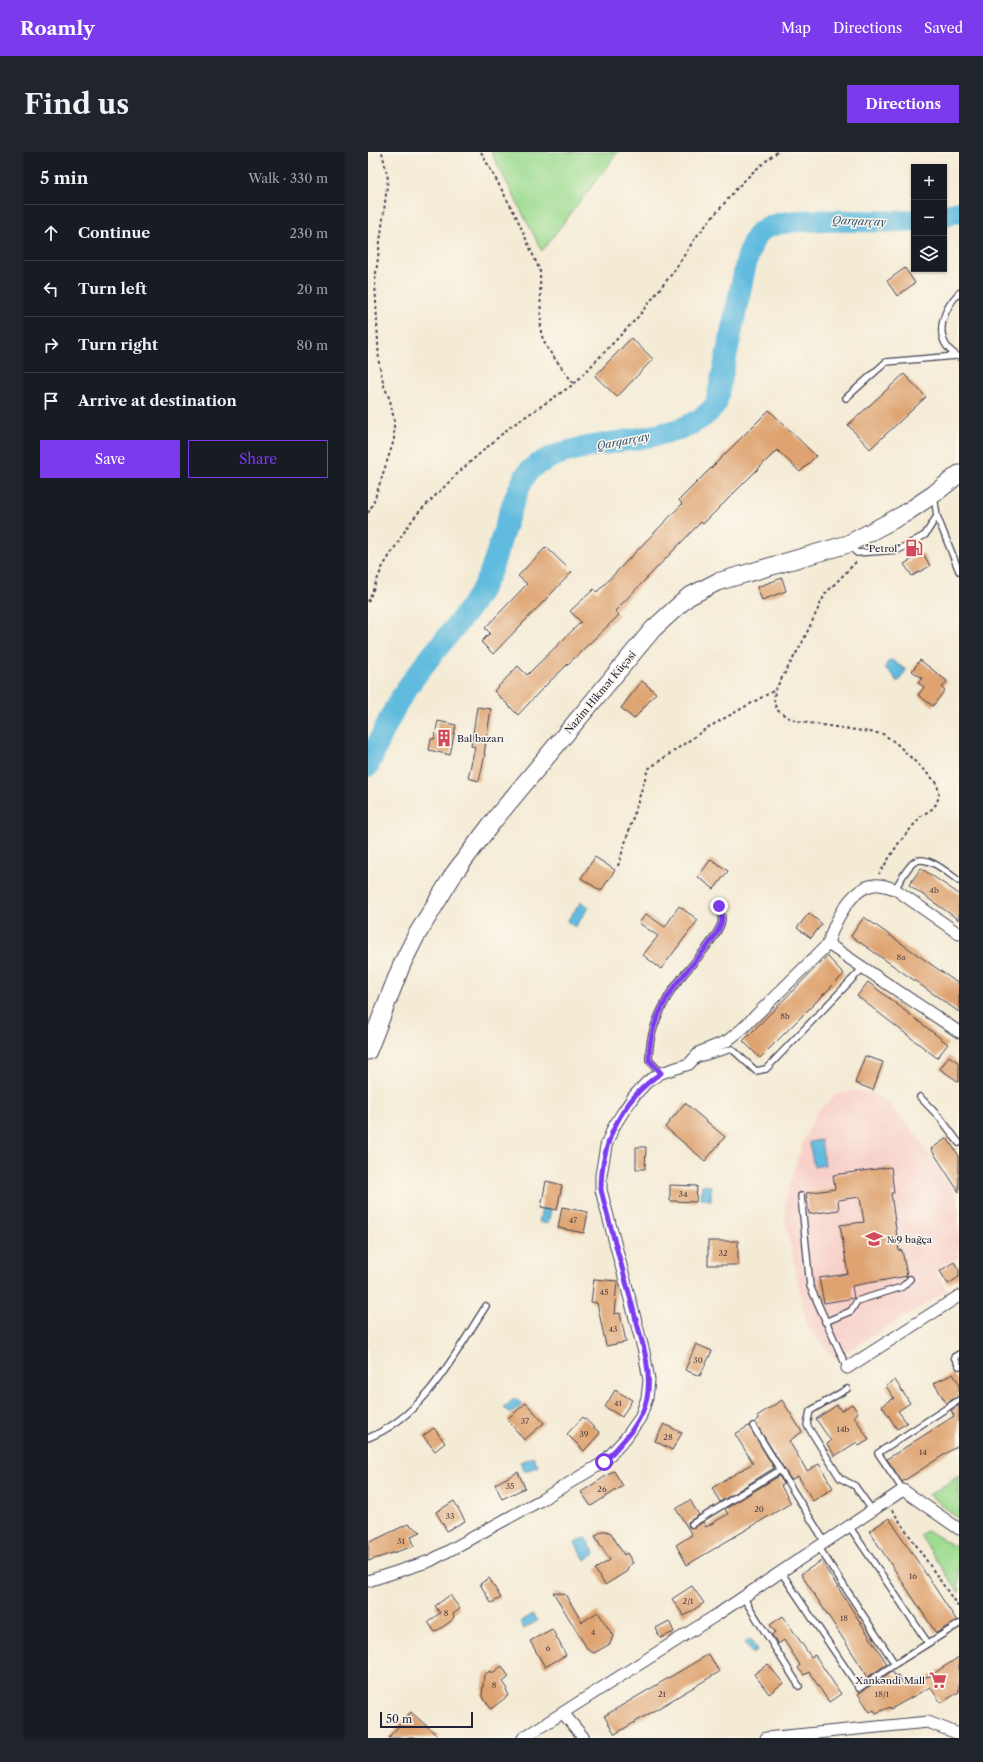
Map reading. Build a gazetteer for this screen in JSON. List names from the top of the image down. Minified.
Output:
{"streets":{"main road":["Nazim Hikmət Küçəsi"]},"water":["Qarqarçay"],"places":{"fuel station":["\"Petrol\""],"building":["Bal bazarı"],"school or university":["№9 bağça"],"supermarket":["Xankəndi Mall"]},"house_numbers":["4b","8a","8b","34","47","32","45","43","30","41","37","14b","39","28","14","35","26","20","33","31","16","2/1","8","18","4","6","8","21","18/1"],"scale_bar":"50 m","page":{"header":"Roamly","nav":["Map","Directions","Saved"],"buttons":["Directions",["Save","Share"]],"title":"Find us","heading":["5 min","Walk · 330 m"],"map_buttons":["+","−"],"list":[["Continue","230 m"],["Turn left","20 m"],["Turn right","80 m"],"Arrive at destination"],"scale":"50 m"}}
